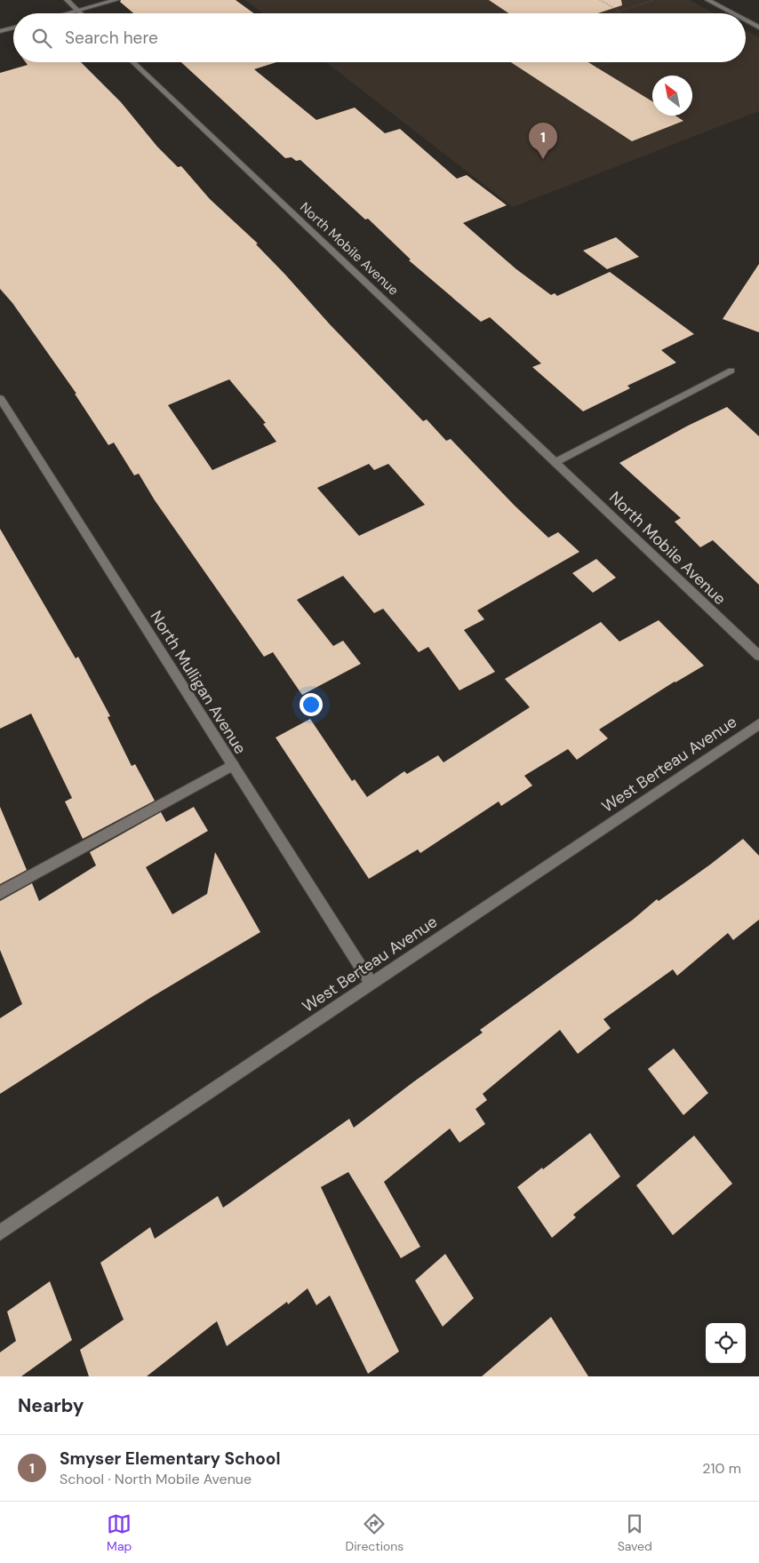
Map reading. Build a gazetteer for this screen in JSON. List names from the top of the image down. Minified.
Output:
{"streets":{"street":["North Mobile Avenue","North Mulligan Avenue","West Berteau Avenue"]},"crossings":[["North Mulligan Avenue","West Berteau Avenue"]],"north":"top left","page":{"search":"Search here","pins":"1","heading":"Nearby","list":[{"mark":"1","name":"Smyser Elementary School","note":"School · North Mobile Avenue","value":"210 m"}],"nav":["Map","Directions","Saved"]}}
